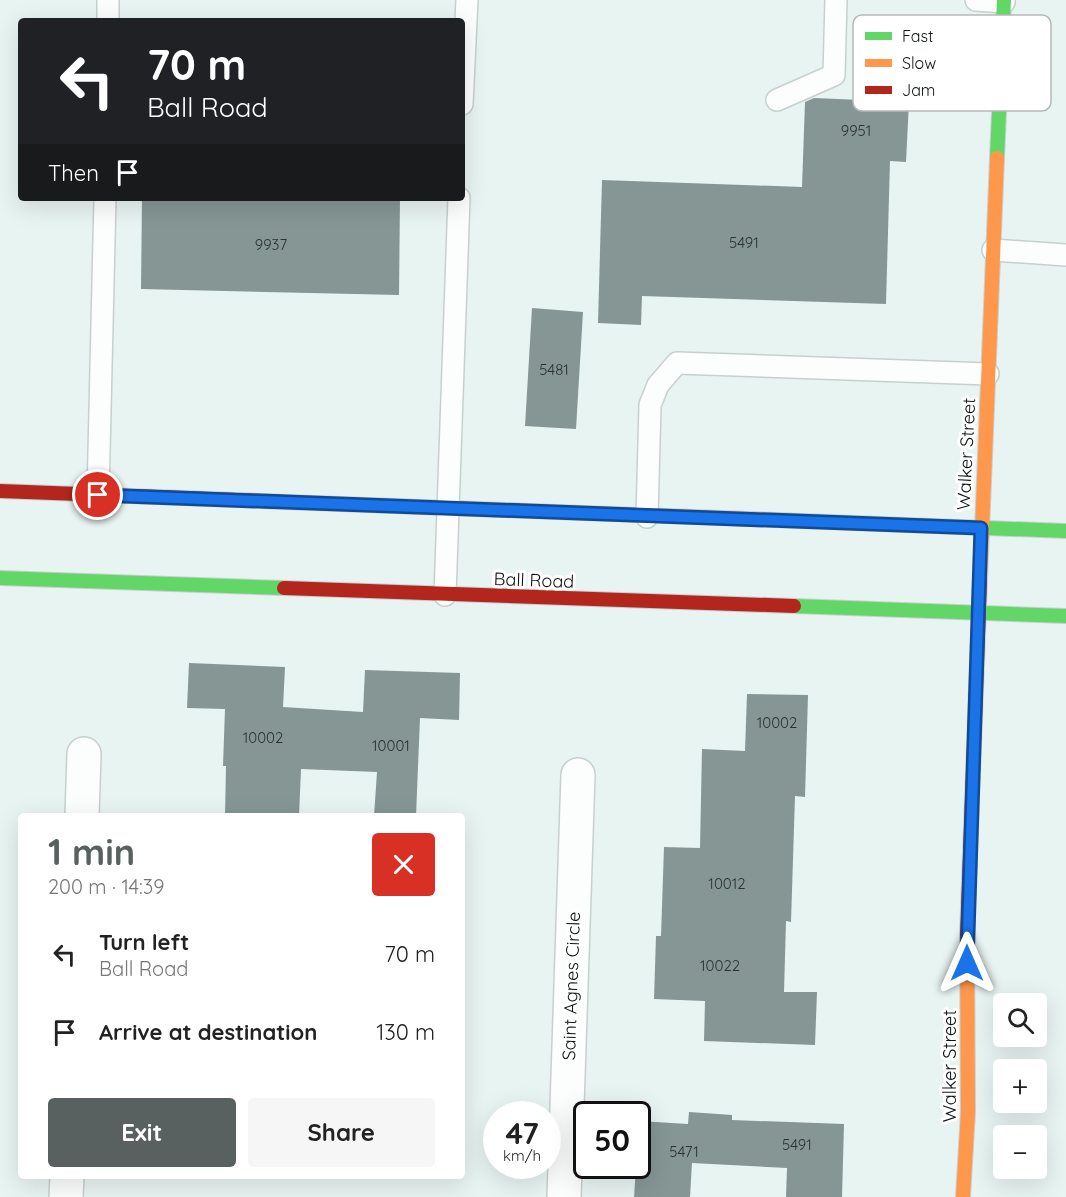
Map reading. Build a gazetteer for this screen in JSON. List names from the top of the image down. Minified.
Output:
{"streets":{"main road":["Walker Street","Ball Road"],"street":["Saint Agnes Circle"]},"crossings":[["Walker Street","Ball Road"]],"house_numbers":["9951","5491","9937","5481","10002","10002","10001","10012","10022","5491","5471"],"legend":["Fast","Slow","Jam"],"page":{"turn":["70 m","Ball Road"],"then":"Then","heading":["1 min","200 m · 14:39"],"list":[{"name":"Turn left","note":"Ball Road","value":"70 m"},{"name":"Arrive at destination","value":"130 m"}],"map_buttons":["+","−"],"buttons":["Exit","Share"],"speed":"47 km/h","limit":"50"}}
